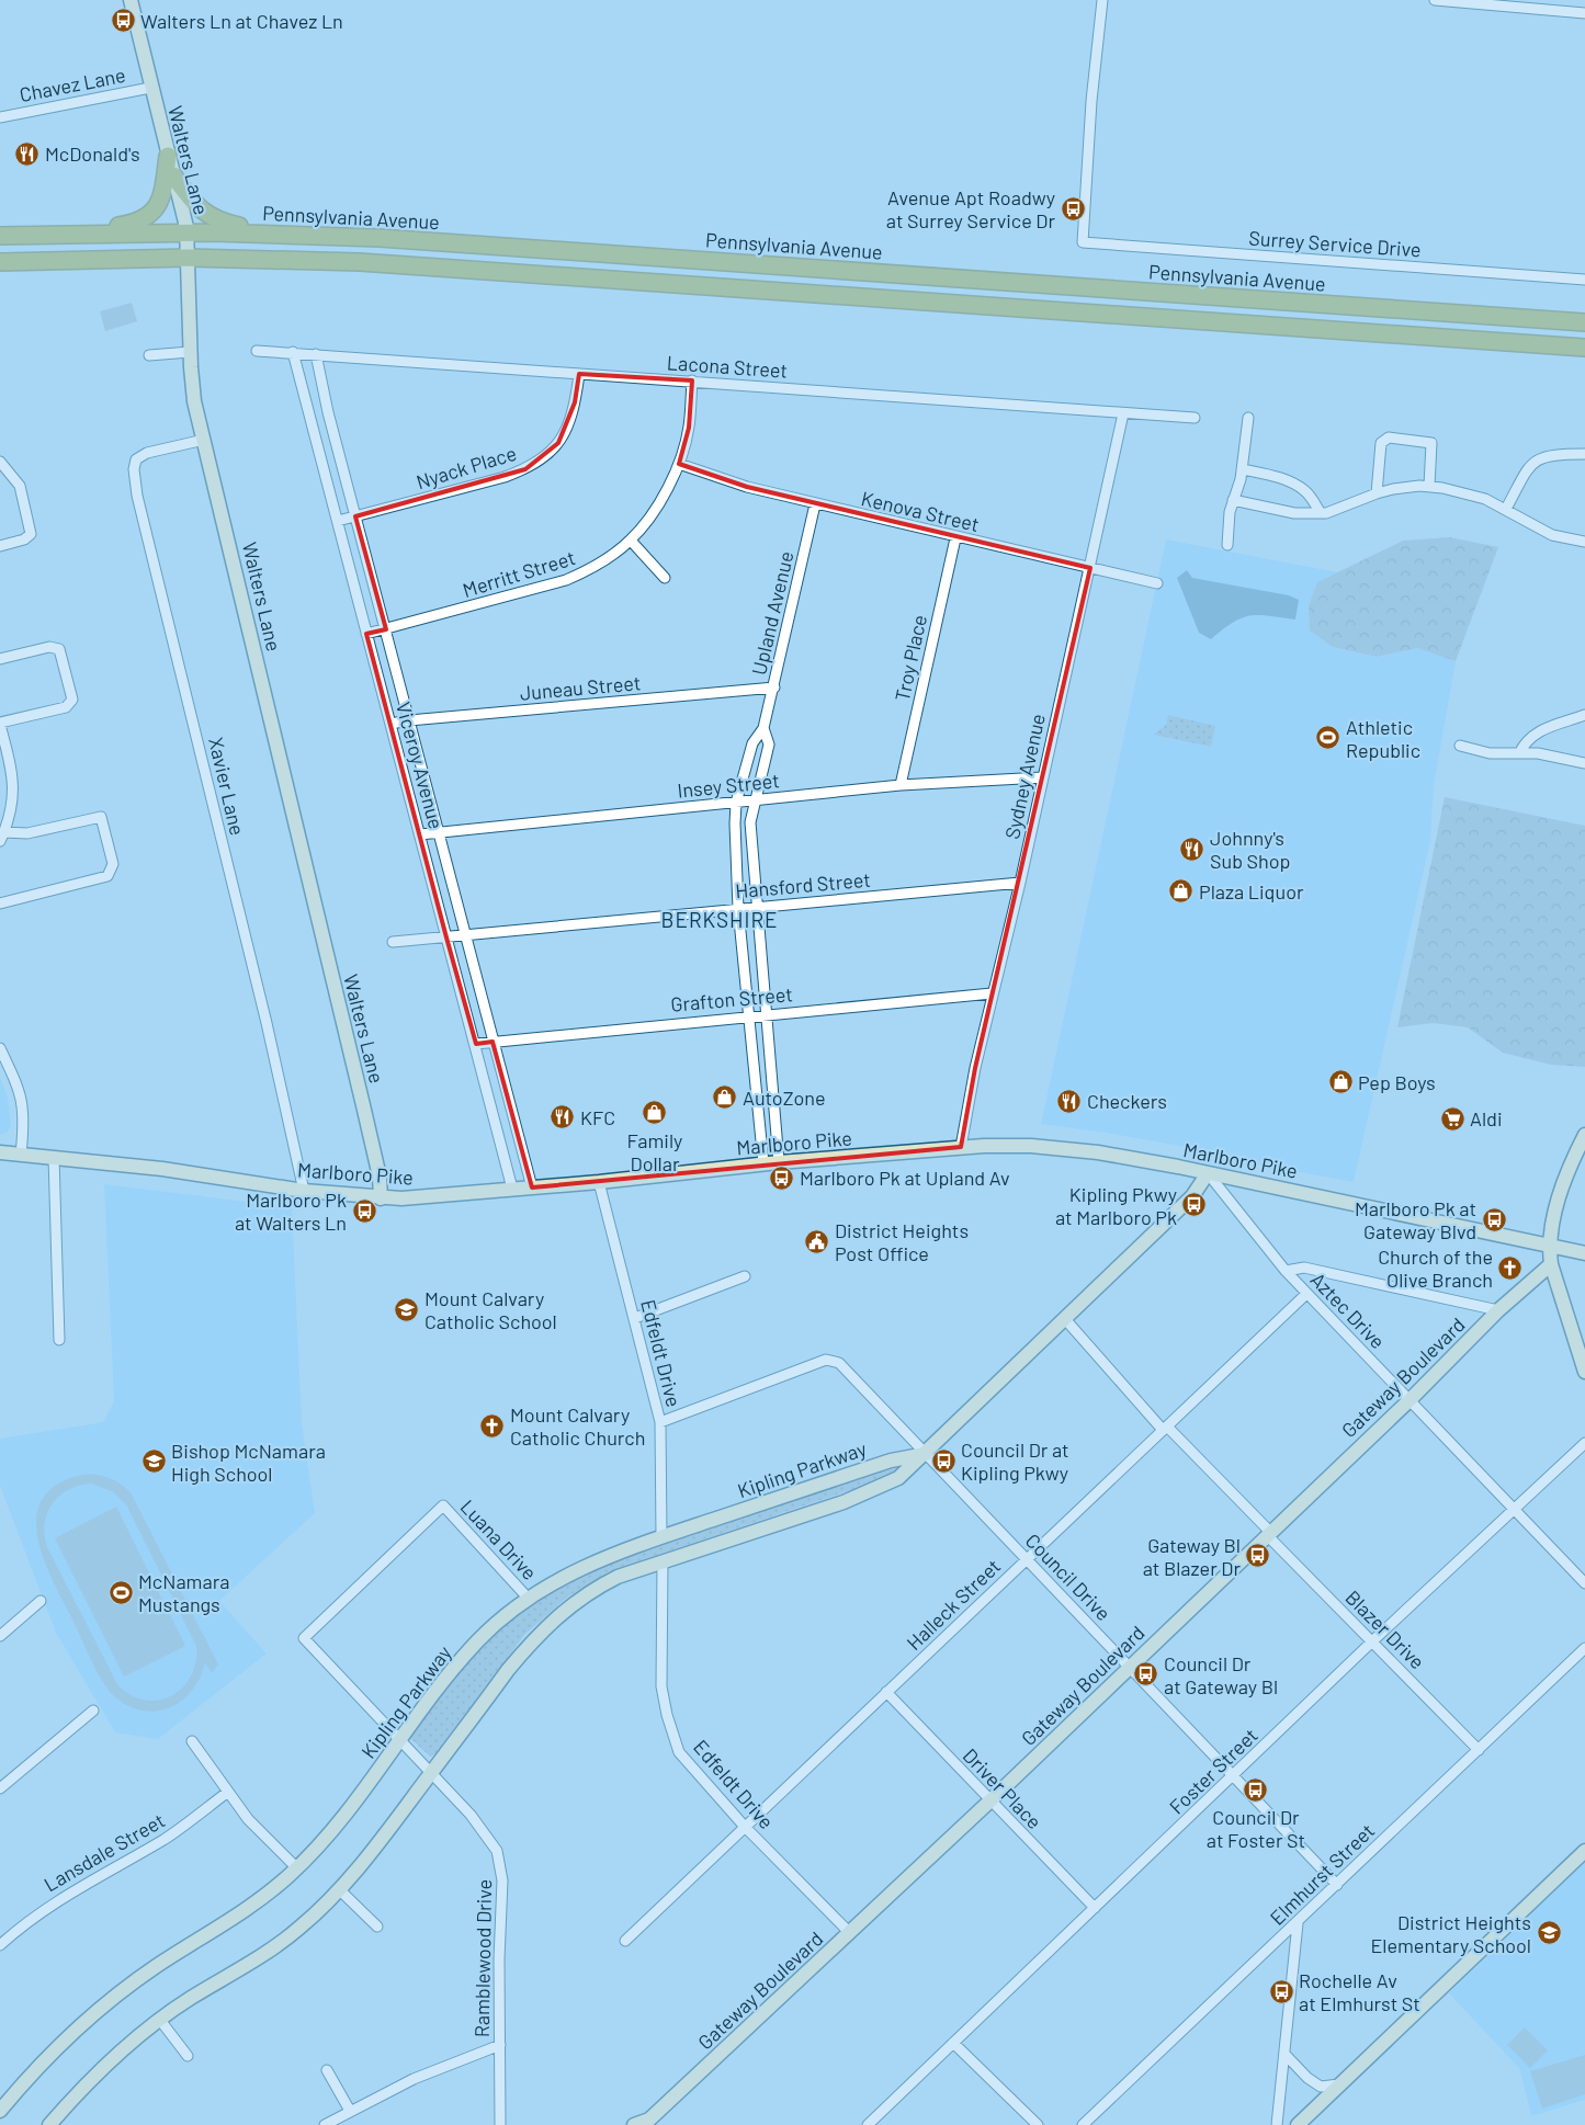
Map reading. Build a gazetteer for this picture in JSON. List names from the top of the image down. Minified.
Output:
{"streets":{"highway":["Pennsylvania Avenue"],"street":["Chavez Lane","Walters Lane","Surrey Service Drive","Lacona Street","Nyack Place","Kenova Street","Merritt Street","Upland Avenue","Troy Place","Juneau Street","Viceroy Avenue","Sydney Avenue","Insey Street","Xavier Lane","Hansford Street","Grafton Street","Marlboro Pike","Aztec Drive","Edfeldt Drive","Gateway Boulevard","Kipling Parkway","Luana Drive","Council Drive","Halleck Street","Blazer Drive","Foster Street","Driver Place","Lansdale Street","Elmhurst Street","Ramblewood Drive"]},"crossings":[["Chavez Lane","Walters Lane"],["Walters Lane","Pennsylvania Avenue"],["Walters Lane","Xavier Lane"],["Walters Lane","Marlboro Pike"],["Lacona Street","Nyack Place"],["Lacona Street","Merritt Street"],["Lacona Street","Viceroy Avenue"],["Lacona Street","Sydney Avenue"],["Nyack Place","Viceroy Avenue"],["Kenova Street","Merritt Street"],["Kenova Street","Upland Avenue"],["Kenova Street","Troy Place"],["Kenova Street","Sydney Avenue"],["Merritt Street","Viceroy Avenue"],["Upland Avenue","Juneau Street"],["Upland Avenue","Insey Street"],["Upland Avenue","Hansford Street"],["Upland Avenue","Grafton Street"],["Upland Avenue","Marlboro Pike"],["Troy Place","Insey Street"],["Juneau Street","Viceroy Avenue"],["Viceroy Avenue","Insey Street"],["Viceroy Avenue","Hansford Street"],["Viceroy Avenue","Grafton Street"],["Viceroy Avenue","Marlboro Pike"],["Sydney Avenue","Insey Street"],["Sydney Avenue","Hansford Street"],["Sydney Avenue","Grafton Street"],["Sydney Avenue","Marlboro Pike"],["Xavier Lane","Marlboro Pike"],["Marlboro Pike","Aztec Drive"],["Marlboro Pike","Edfeldt Drive"],["Aztec Drive","Gateway Boulevard"],["Aztec Drive","Halleck Street"],["Aztec Drive","Foster Street"],["Edfeldt Drive","Gateway Boulevard"],["Edfeldt Drive","Kipling Parkway"],["Edfeldt Drive","Council Drive"],["Edfeldt Drive","Halleck Street"],["Gateway Boulevard","Council Drive"],["Gateway Boulevard","Blazer Drive"],["Gateway Boulevard","Driver Place"],["Kipling Parkway","Luana Drive"],["Kipling Parkway","Council Drive"],["Kipling Parkway","Ramblewood Drive"],["Luana Drive","Ramblewood Drive"],["Council Drive","Halleck Street"],["Council Drive","Foster Street"],["Council Drive","Elmhurst Street"],["Halleck Street","Blazer Drive"],["Halleck Street","Driver Place"],["Blazer Drive","Foster Street"],["Blazer Drive","Elmhurst Street"],["Foster Street","Driver Place"]],"districts":["BERKSHIRE"],"places":{"bus stop":["Walters Ln at Chavez Ln","Avenue Apt Roadwy at Surrey Service Dr","Marlboro Pk at Upland Av","Kipling Pkwy at Marlboro Pk","Marlboro Pk at Walters Ln","Marlboro Pk at Gateway Blvd","Council Dr at Kipling Pkwy","Gateway Bl at Blazer Dr","Council Dr at Gateway Bl","Council Dr at Foster St","Rochelle Av at Elmhurst St"],"restaurant":["McDonald's","Johnny's Sub Shop","Checkers","KFC"],"sports":["Athletic Republic","McNamara Mustangs"],"shop":["Plaza Liquor","Pep Boys","AutoZone","Family Dollar"],"supermarket":["Aldi"],"public building":["District Heights Post Office"],"church":["Church of the Olive Branch","Mount Calvary Catholic Church"],"school or university":["Mount Calvary Catholic School","Bishop McNamara High School","District Heights Elementary School"]}}
